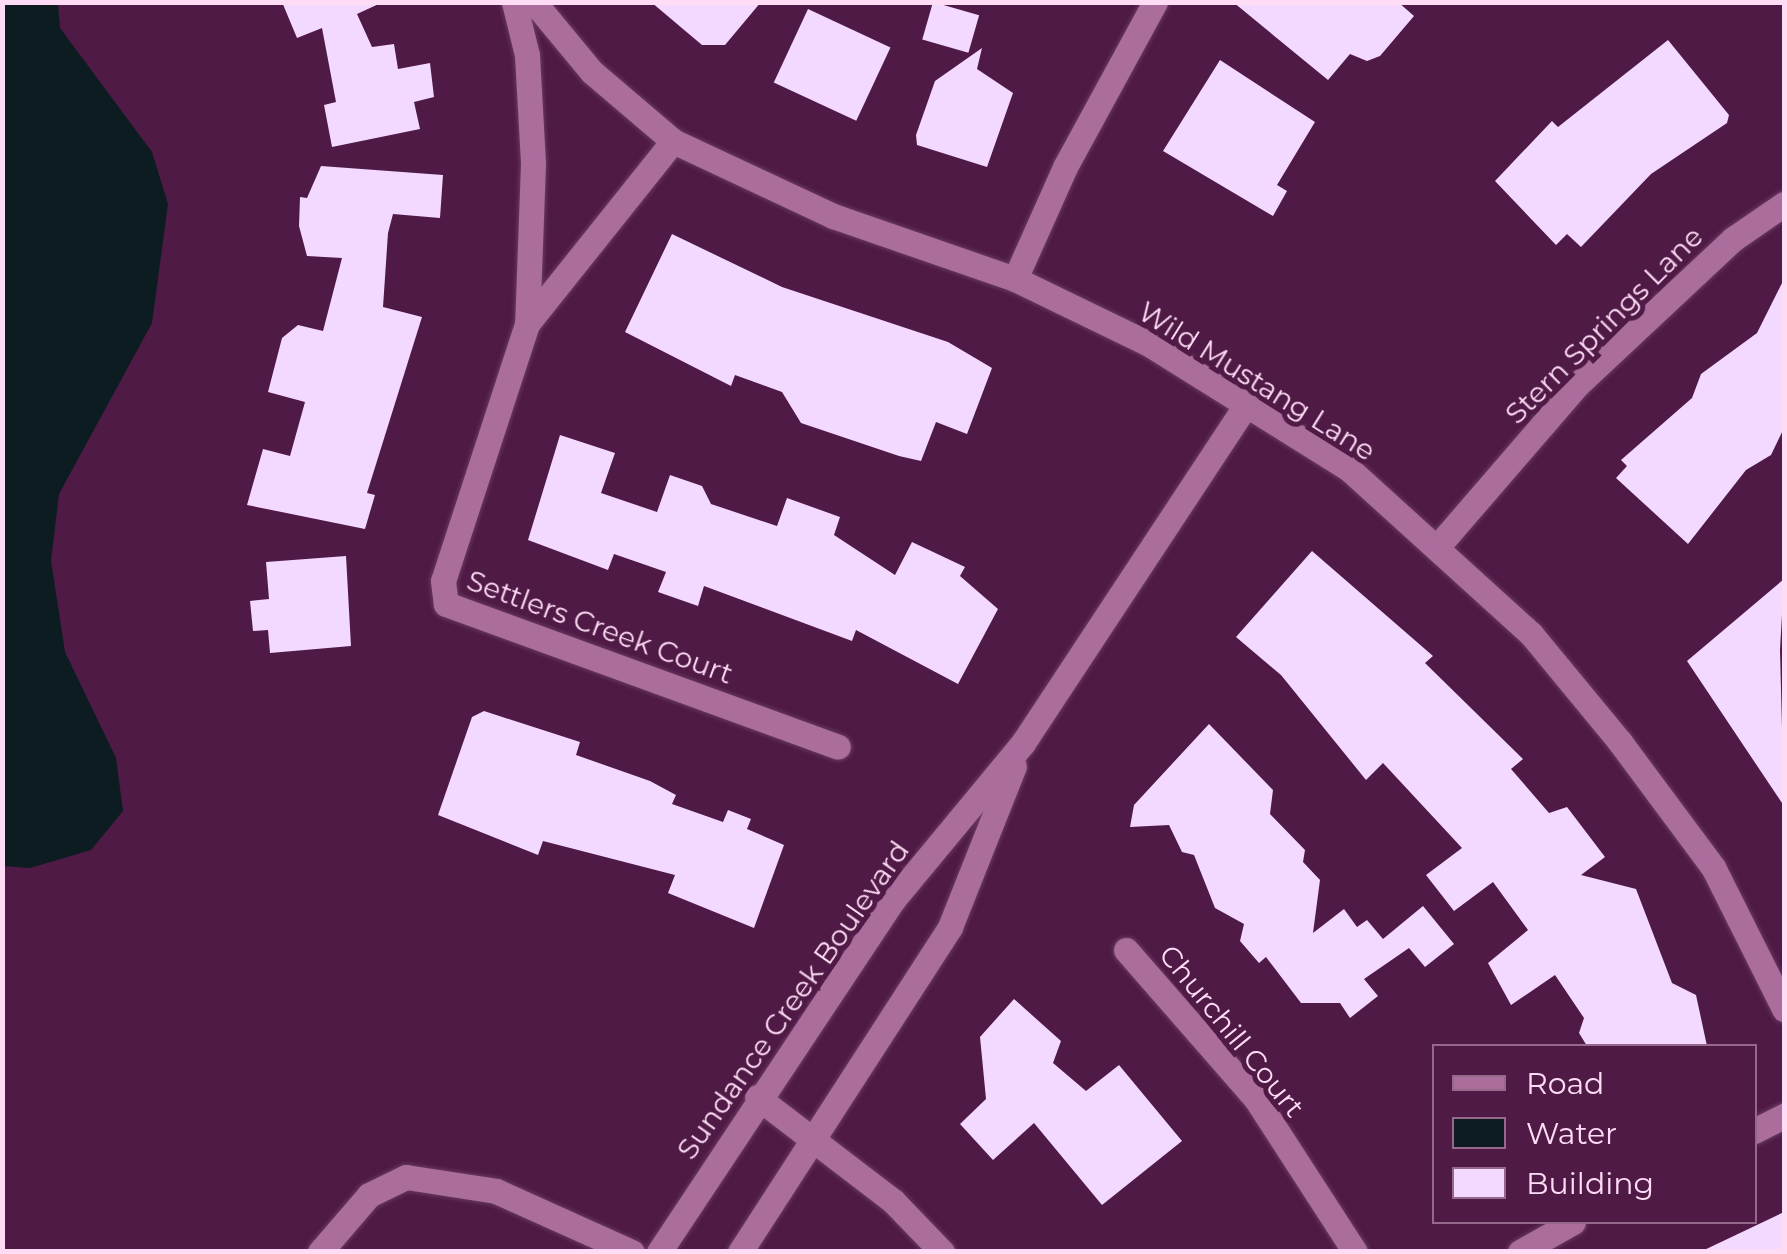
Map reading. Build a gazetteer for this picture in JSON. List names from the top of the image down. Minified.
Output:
{"streets":{"street":["Stern Springs Lane","Wild Mustang Lane","Settlers Creek Court","Sundance Creek Boulevard","Churchill Court"]},"crossings":[["Stern Springs Lane","Wild Mustang Lane"],["Wild Mustang Lane","Settlers Creek Court"],["Wild Mustang Lane","Sundance Creek Boulevard"]],"legend":["Road","Water","Building"]}
